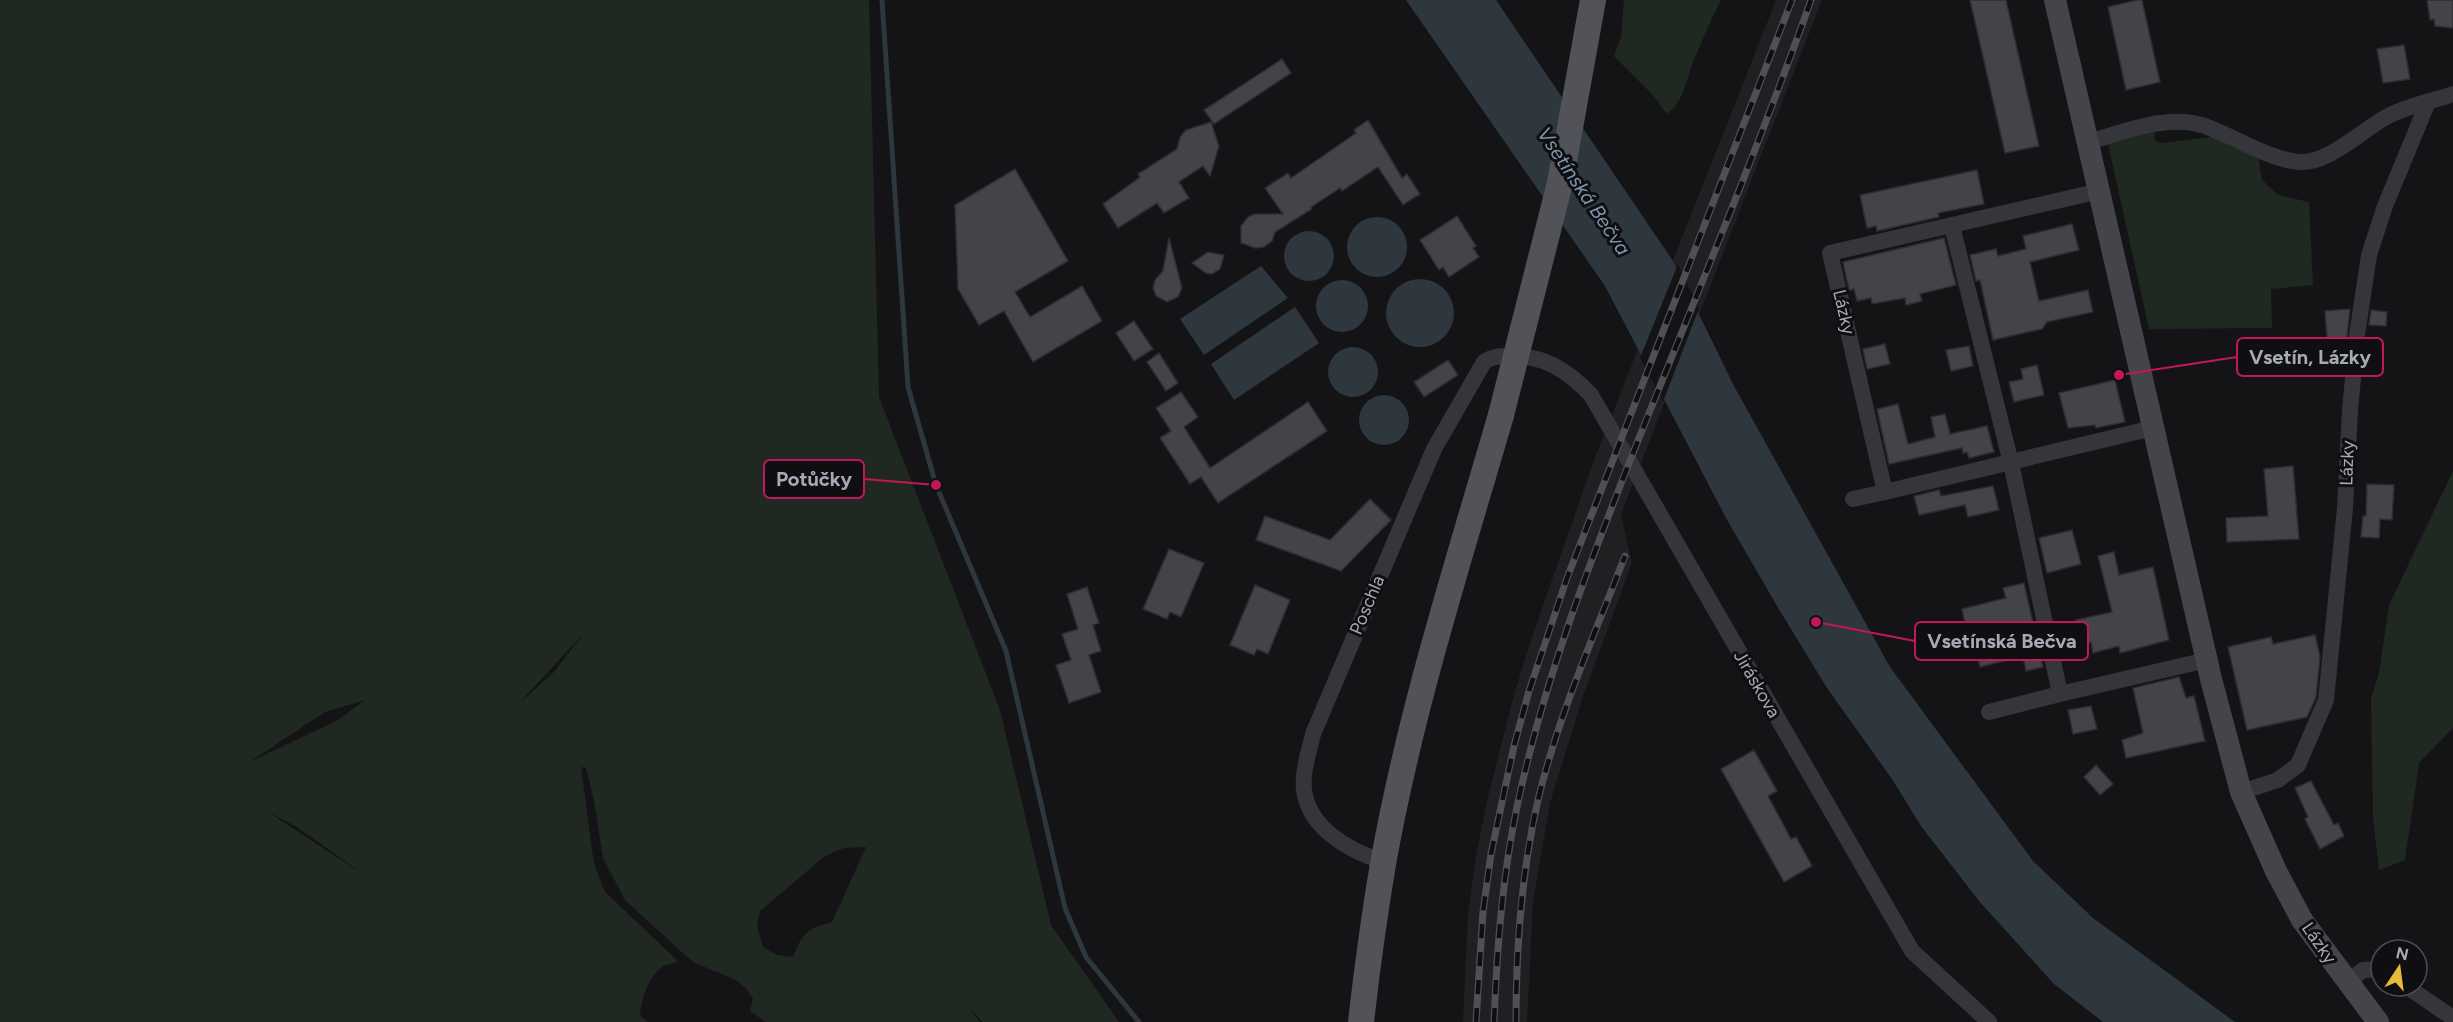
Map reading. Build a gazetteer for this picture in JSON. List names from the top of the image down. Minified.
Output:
{"streets":{"street":["Lázky","Poschla","Jiráskova"]},"crossings":[["Poschla","Jiráskova"]],"water":["Vsetínská Bečva"],"places":["Vsetín, Lázky","Potůčky","Vsetínská Bečva"],"north":"top"}
